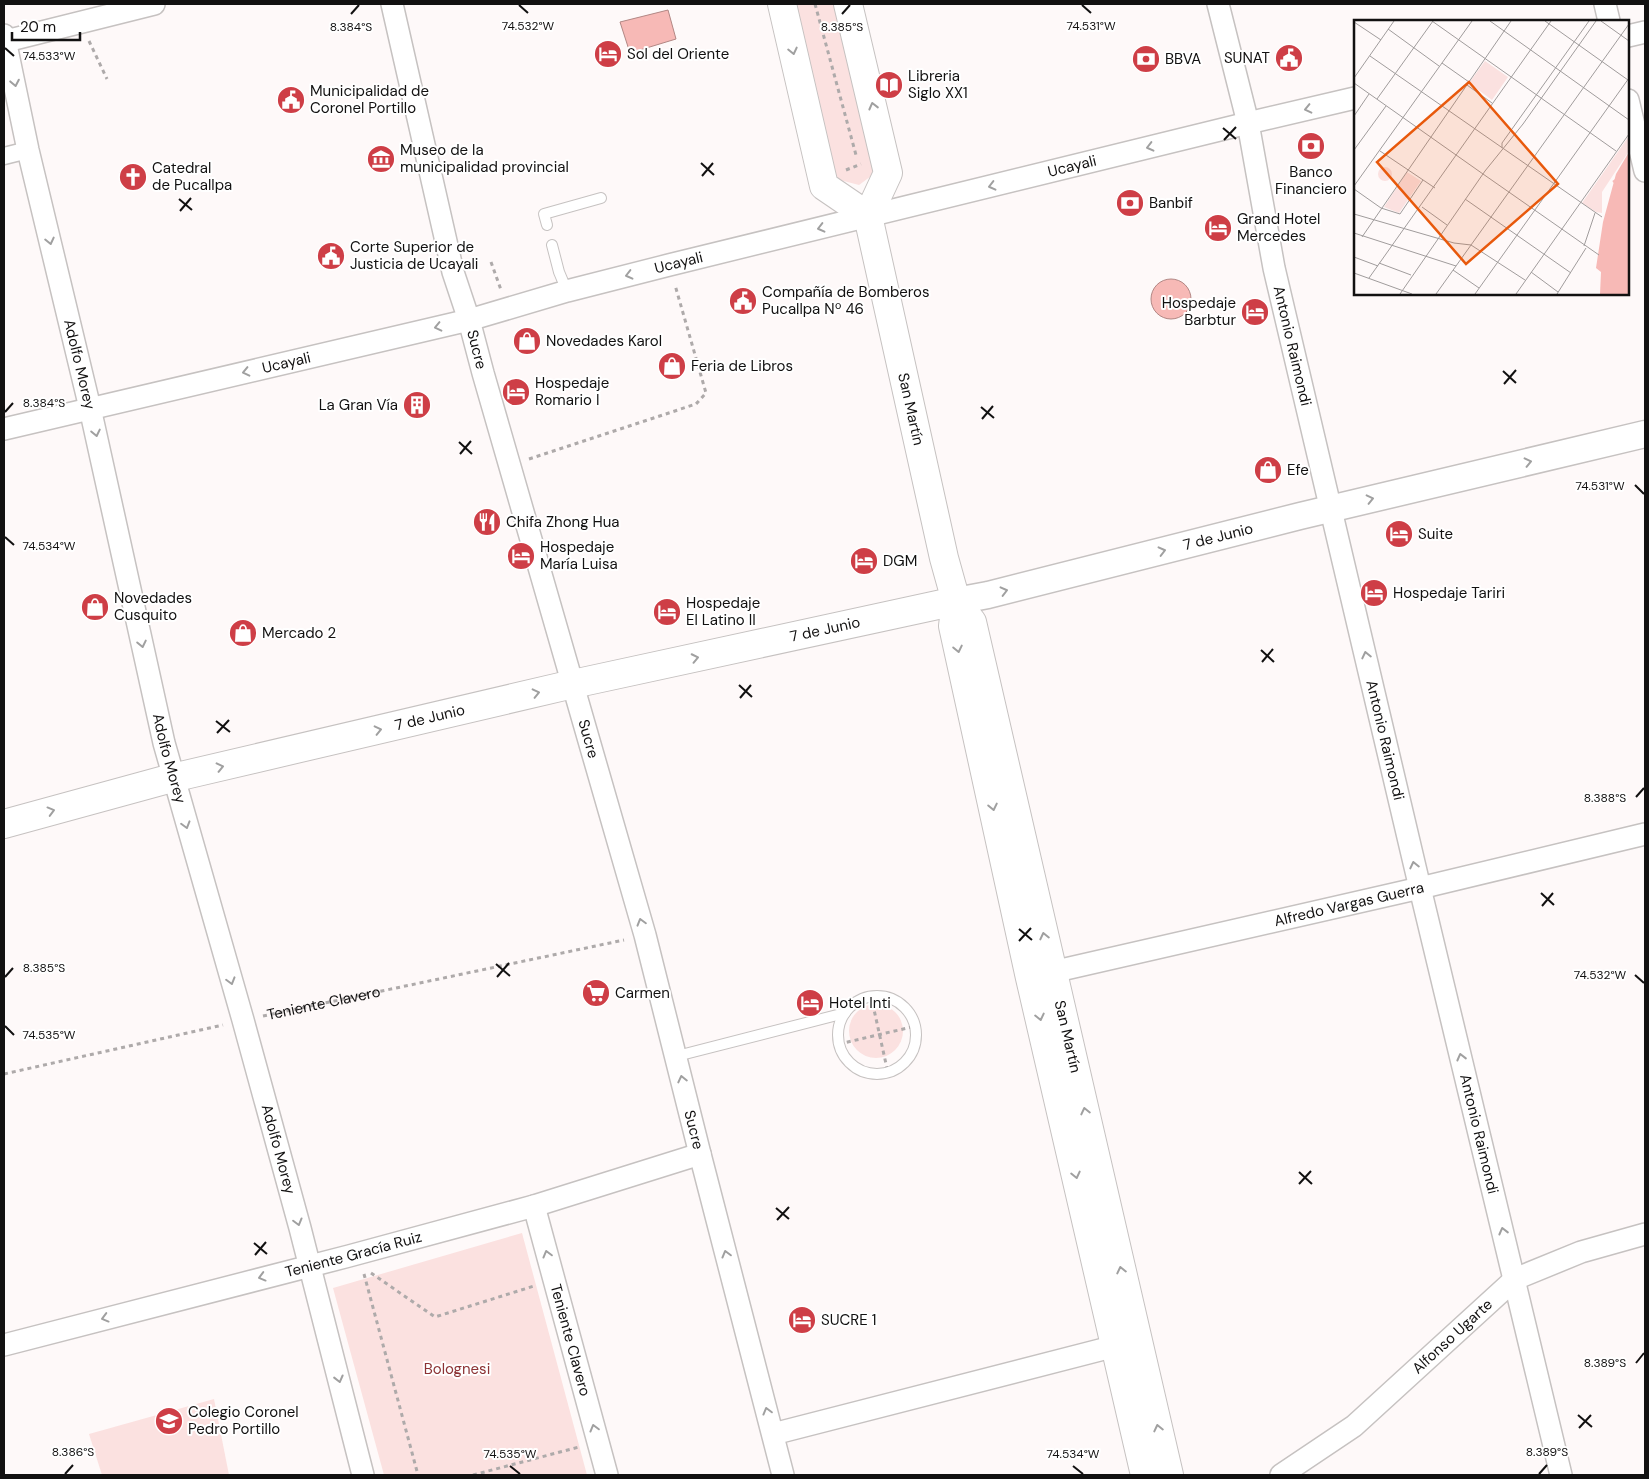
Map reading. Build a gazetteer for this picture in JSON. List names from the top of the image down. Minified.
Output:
{"streets":{"main road":["San Martín","7 de Junio"],"street":["Ucayali","Antonio Raimondi","Sucre","Adolfo Morey","Alfredo Vargas Guerra","Teniente Clavero","Teniente Gracía Ruiz","Alfonso Ugarte"]},"crossings":[["Ucayali","Antonio Raimondi"],["Ucayali","Sucre"],["Ucayali","Adolfo Morey"],["Ucayali","San Martín"],["Antonio Raimondi","7 de Junio"],["Antonio Raimondi","Alfredo Vargas Guerra"],["Antonio Raimondi","Alfonso Ugarte"],["Sucre","7 de Junio"],["Sucre","Teniente Clavero"],["Sucre","Teniente Gracía Ruiz"],["Adolfo Morey","7 de Junio"],["Adolfo Morey","Teniente Clavero"],["Adolfo Morey","Teniente Gracía Ruiz"],["San Martín","7 de Junio"],["San Martín","Alfredo Vargas Guerra"],["Teniente Clavero","Teniente Gracía Ruiz"]],"one_way":["Ucayali","Antonio Raimondi","Sucre","Adolfo Morey","7 de Junio","Teniente Gracía Ruiz"],"parks":["Bolognesi"],"places":{"hotel":["Sol del Oriente","Grand Hotel Mercedes","Hospedaje Barbtur","Hospedaje Romario I","Suite","Hospedaje María Luisa","DGM","Hospedaje Tariri","Hospedaje El Latino II","Hotel Inti","SUCRE 1"],"public building":["SUNAT","Municipalidad de Coronel Portillo","Corte Superior de Justicia de Ucayali","Compañía de Bomberos Pucallpa Nº 46"],"bank":["BBVA","Banco Financiero","Banbif"],"library":["Libreria Siglo XX1"],"museum":["Museo de la municipalidad provincial"],"church":["Catedral de Pucallpa"],"shop":["Novedades Karol","Feria de Libros","Efe","Novedades Cusquito","Mercado 2"],"building":["La Gran Vía"],"restaurant":["Chifa Zhong Hua"],"supermarket":["Carmen"],"school or university":["Colegio Coronel Pedro Portillo"]},"scale_bar":"20 m","coordinates":["74.532°W","74.531°W","8.384°S","8.385°S","74.533°W","74.534°W","8.388°S","74.535°W","8.389°S","8.386°S"]}
